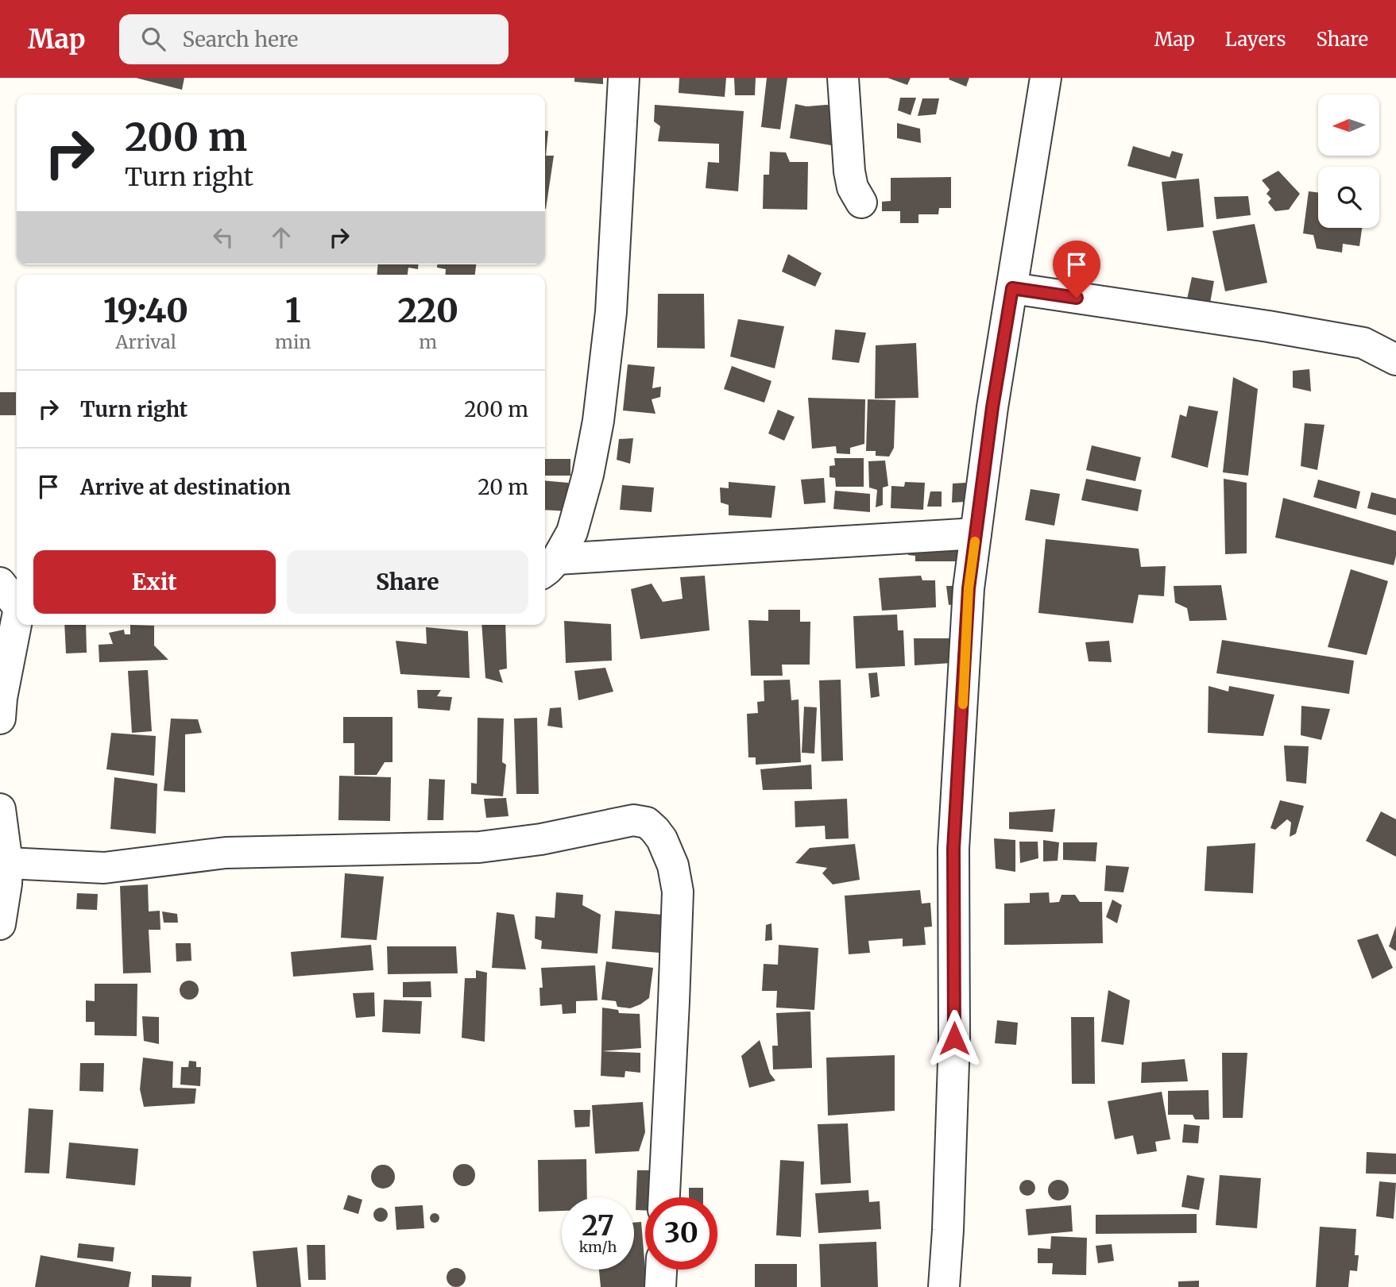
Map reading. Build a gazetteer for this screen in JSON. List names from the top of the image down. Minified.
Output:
{"north":"left","page":{"header":"Map","search":"Search here","nav":["Map","Layers","Share"],"turn":["200 m","Turn right"],"eta":["19:40","Arrival","1","min","220","m"],"list":[{"name":"Turn right","value":"200 m"},{"name":"Arrive at destination","value":"20 m"}],"buttons":["Exit","Share"],"speed":"27 km/h","limit":"30"}}
